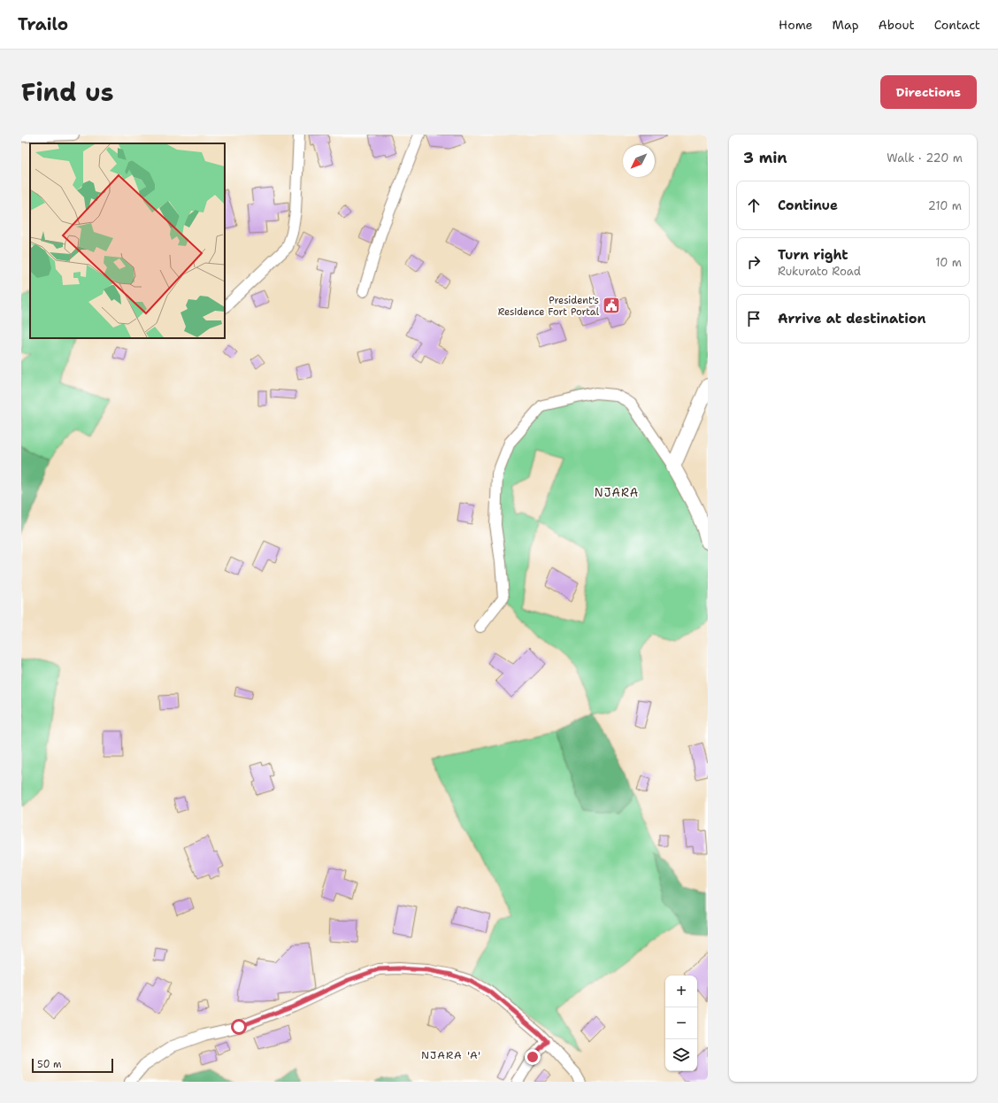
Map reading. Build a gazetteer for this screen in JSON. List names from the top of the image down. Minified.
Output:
{"districts":["NJARA","NJARA 'A'"],"places":{"public building":["President's Residence Fort Portal"]},"scale_bar":"50 m","north":"bottom left","page":{"header":"Trailo","nav":["Home","Map","About","Contact"],"title":"Find us","buttons":"Directions","heading":["3 min","Walk · 220 m"],"list":[["Continue","210 m"],["Turn right","Rukurato Road","10 m"],"Arrive at destination"],"map_buttons":["+","−"],"scale":"50 m"}}
